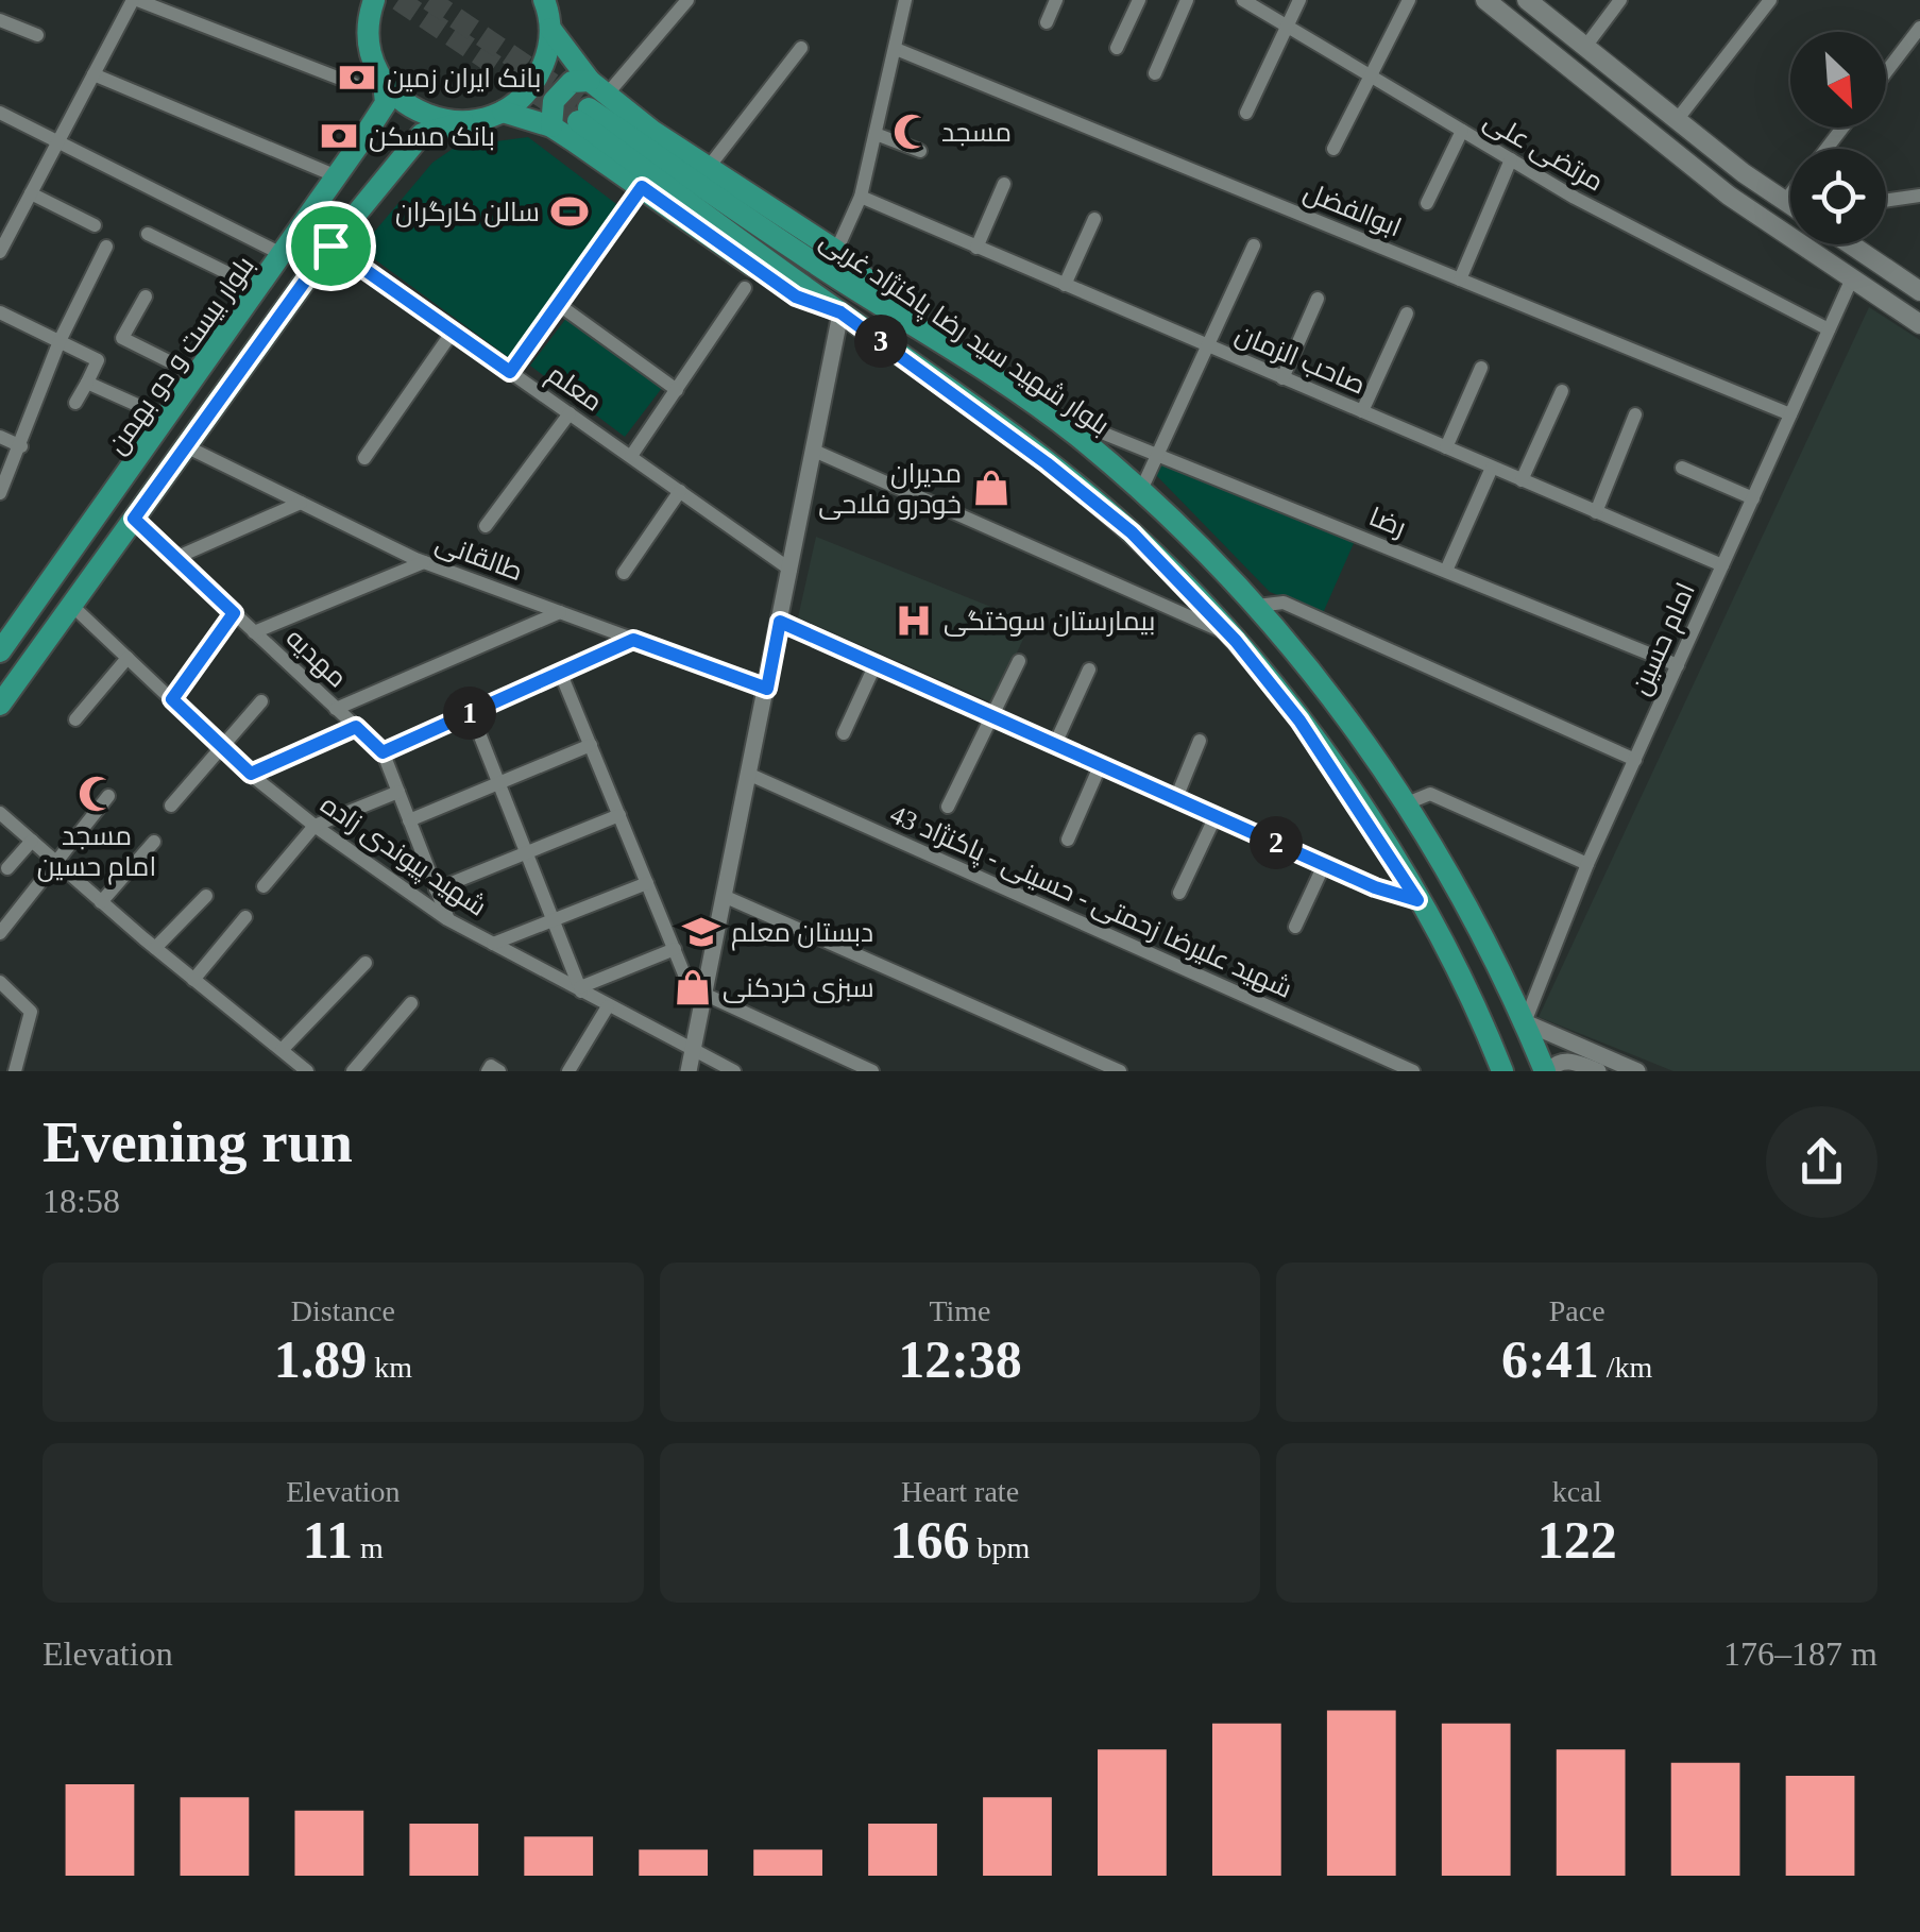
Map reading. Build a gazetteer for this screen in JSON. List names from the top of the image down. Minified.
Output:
{"streets":{"main road":["بلوار شهید سید رضا پاکنژاد غربی","بلوار بیست و دو بهمن"],"street":["مرتضی علی","ابوالفضل","صاحب الزمان","معلم","رضا","طالقانی","امام حسین","مهدیه","شهید پیوندی زاده","شهید علیرضا زحمتی - حسینی - پاکنژاد 43"]},"crossings":[["مرتضی علی","امام حسین"],["ابوالفضل","امام حسین"],["بلوار شهید سید رضا پاکنژاد غربی","امام حسین"],["صاحب الزمان","امام حسین"],["رضا","امام حسین"],["مهدیه","شهید پیوندی زاده"]],"places":{"bank":["بانک ایران زمین","بانک مسکن"],"mosque":["مسجد","مسجد امام حسین"],"sports":["سالن کارگران"],"shop":["مدیران خودرو فلاحی","سبزی خردکنی"],"hospital":["بیمارستان سوختگی"],"school or university":["دبستان معلم"]},"north":"bottom right","page":{"pins":["3","1","2"],"heading":["Evening run","18:58"],"stats":[["Distance","1.89 km"],["Time","12:38"],["Pace","6:41 /km"],["Elevation","11 m"],["Heart rate","166 bpm"],["kcal","122"]],"chart":["Elevation","176–187 m"]}}
